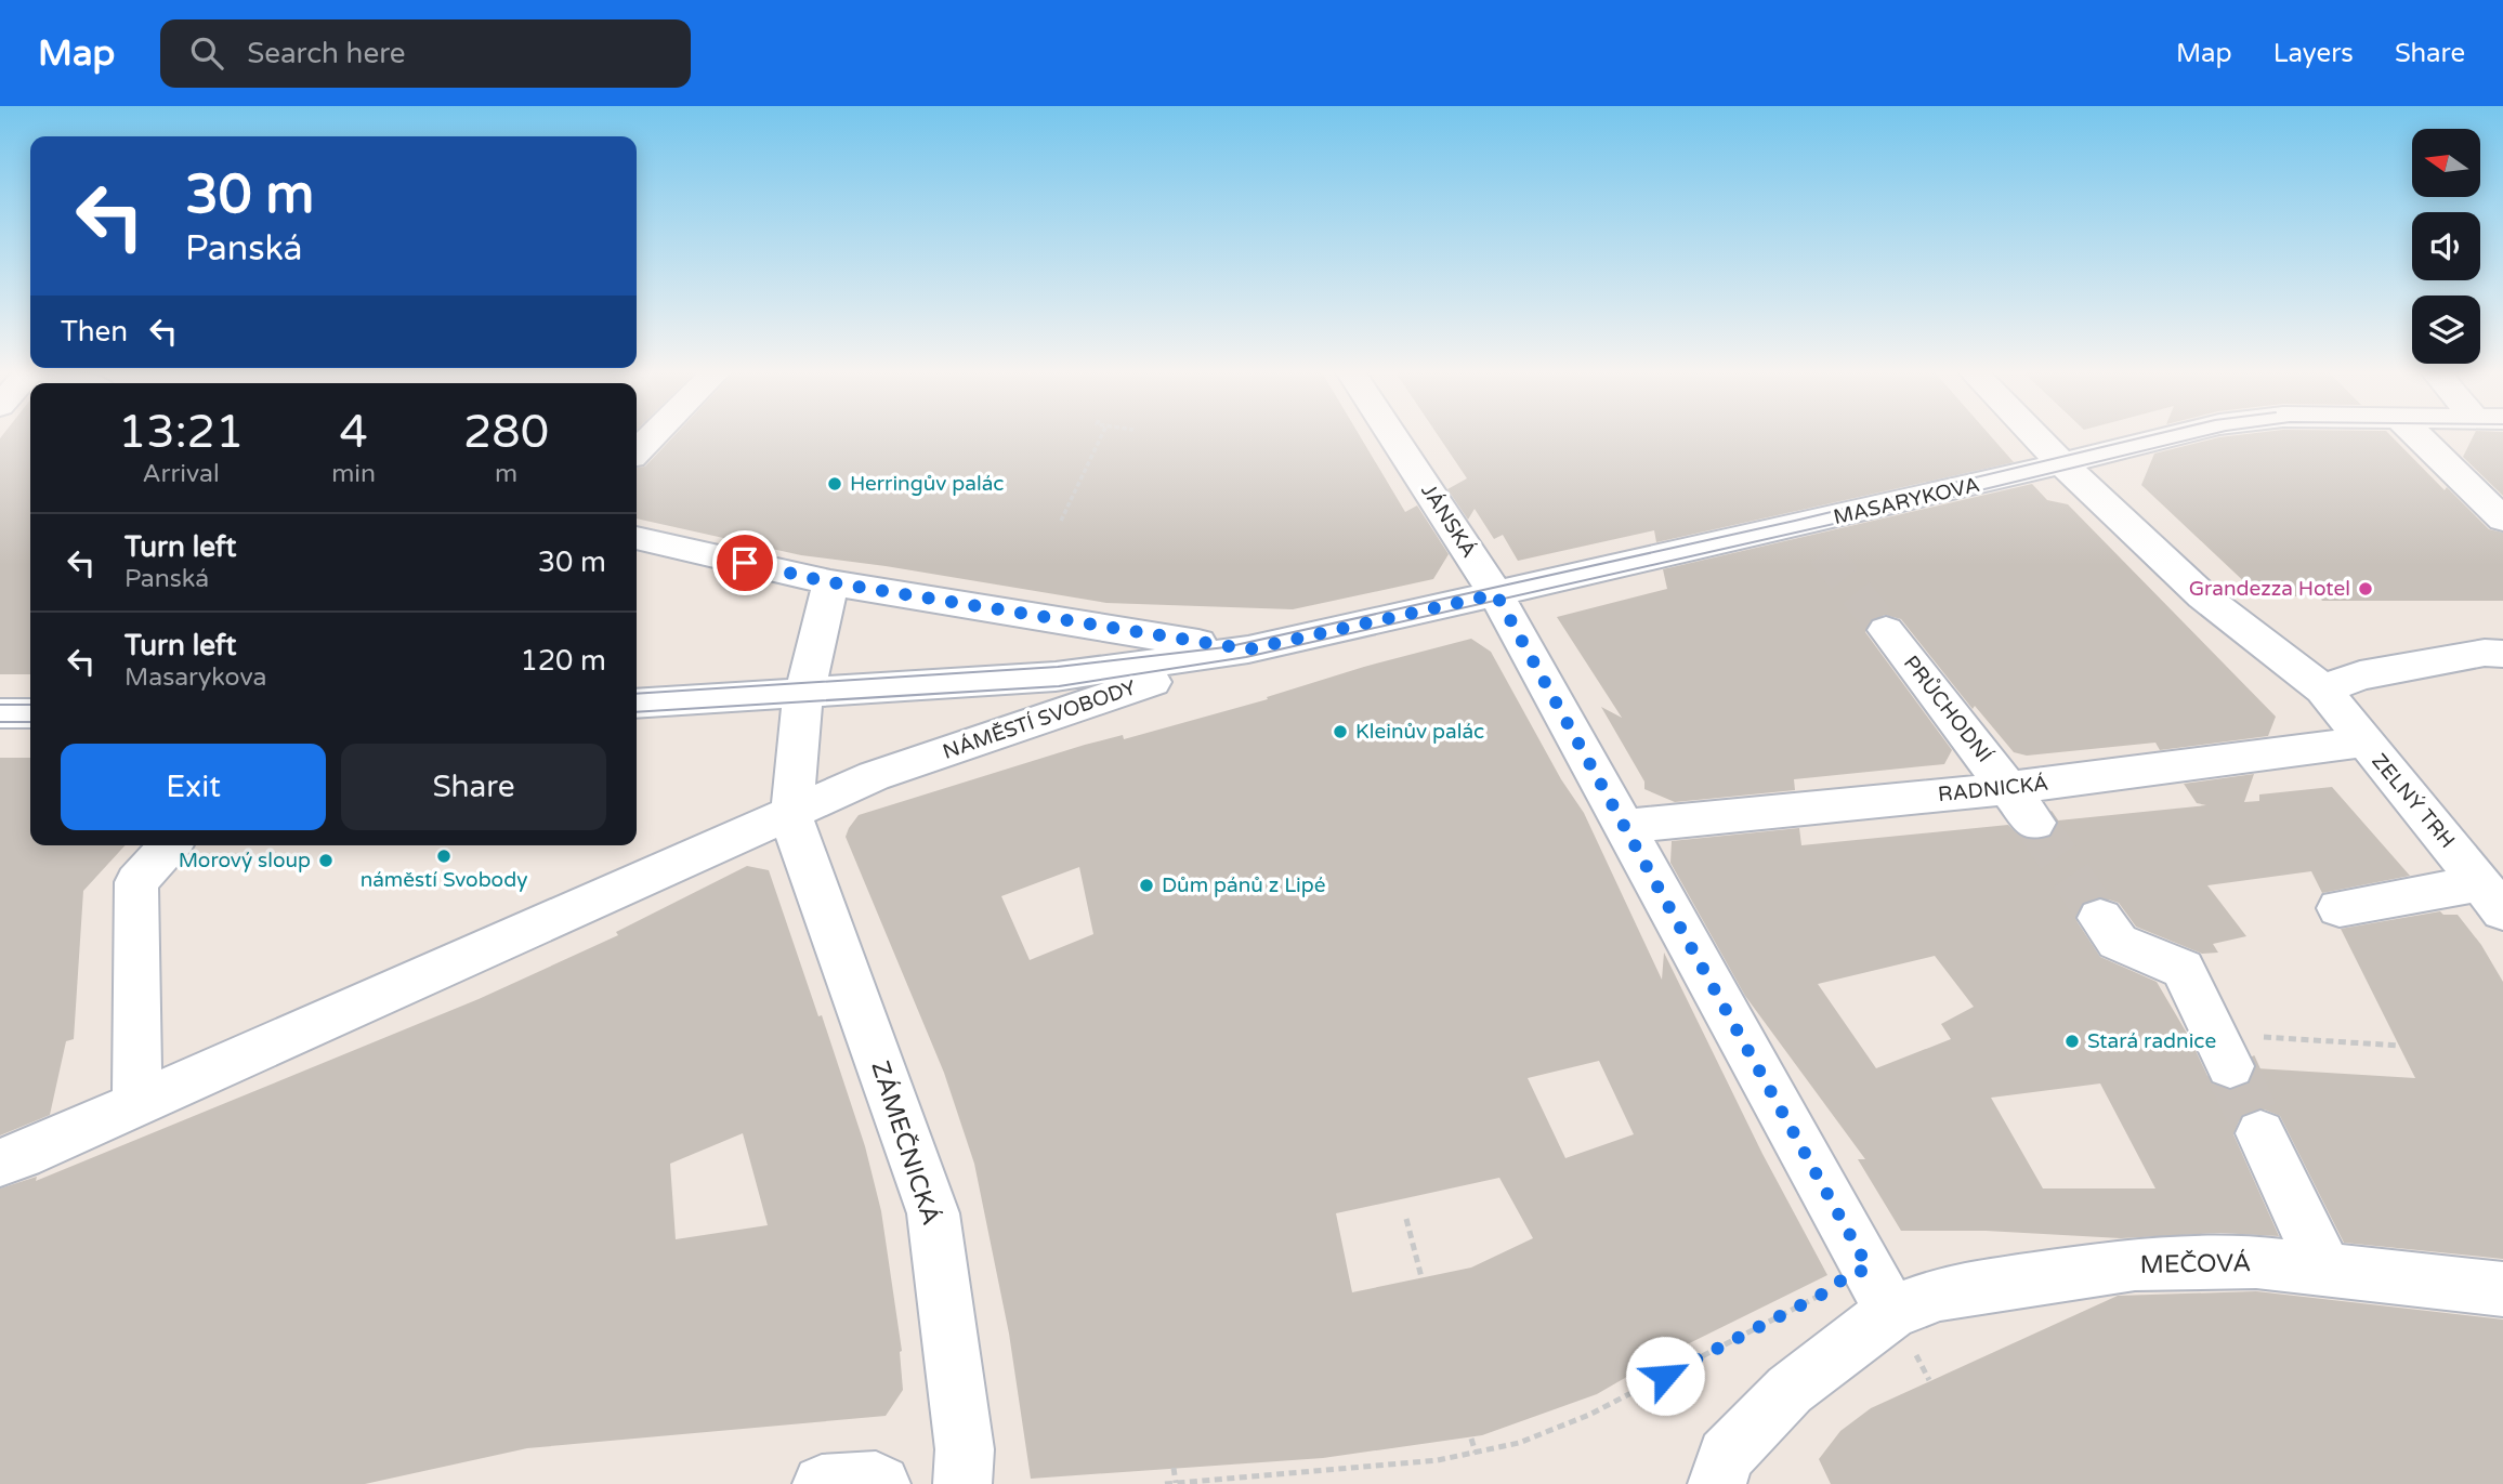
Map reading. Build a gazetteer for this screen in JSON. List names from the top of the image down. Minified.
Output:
{"streets":{"street":["MASARYKOVA","JÁNSKÁ","PRŮCHODNÍ","NÁMĚSTÍ SVOBODY","RADNICKÁ","ZELNÝ TRH","ZÁMEČNICKÁ","MEČOVÁ"]},"crossings":[["MASARYKOVA","JÁNSKÁ"],["MASARYKOVA","NÁMĚSTÍ SVOBODY"],["MASARYKOVA","ZELNÝ TRH"],["JÁNSKÁ","RADNICKÁ"],["JÁNSKÁ","MEČOVÁ"],["PRŮCHODNÍ","RADNICKÁ"],["NÁMĚSTÍ SVOBODY","ZÁMEČNICKÁ"],["RADNICKÁ","ZELNÝ TRH"]],"places":["Herringův palác","Grandezza Hotel","Kleinův palác","náměstí Svobody","Morový sloup","Dům pánů z Lipé","Stará radnice"],"north":"left","page":{"header":"Map","search":"Search here","nav":["Map","Layers","Share"],"turn":["30 m","Panská"],"then":"Then","eta":["13:21","Arrival","4","min","280","m"],"list":[{"name":"Turn left","note":"Panská","value":"30 m"},{"name":"Turn left","note":"Masarykova","value":"120 m"}],"buttons":["Exit","Share"]}}
